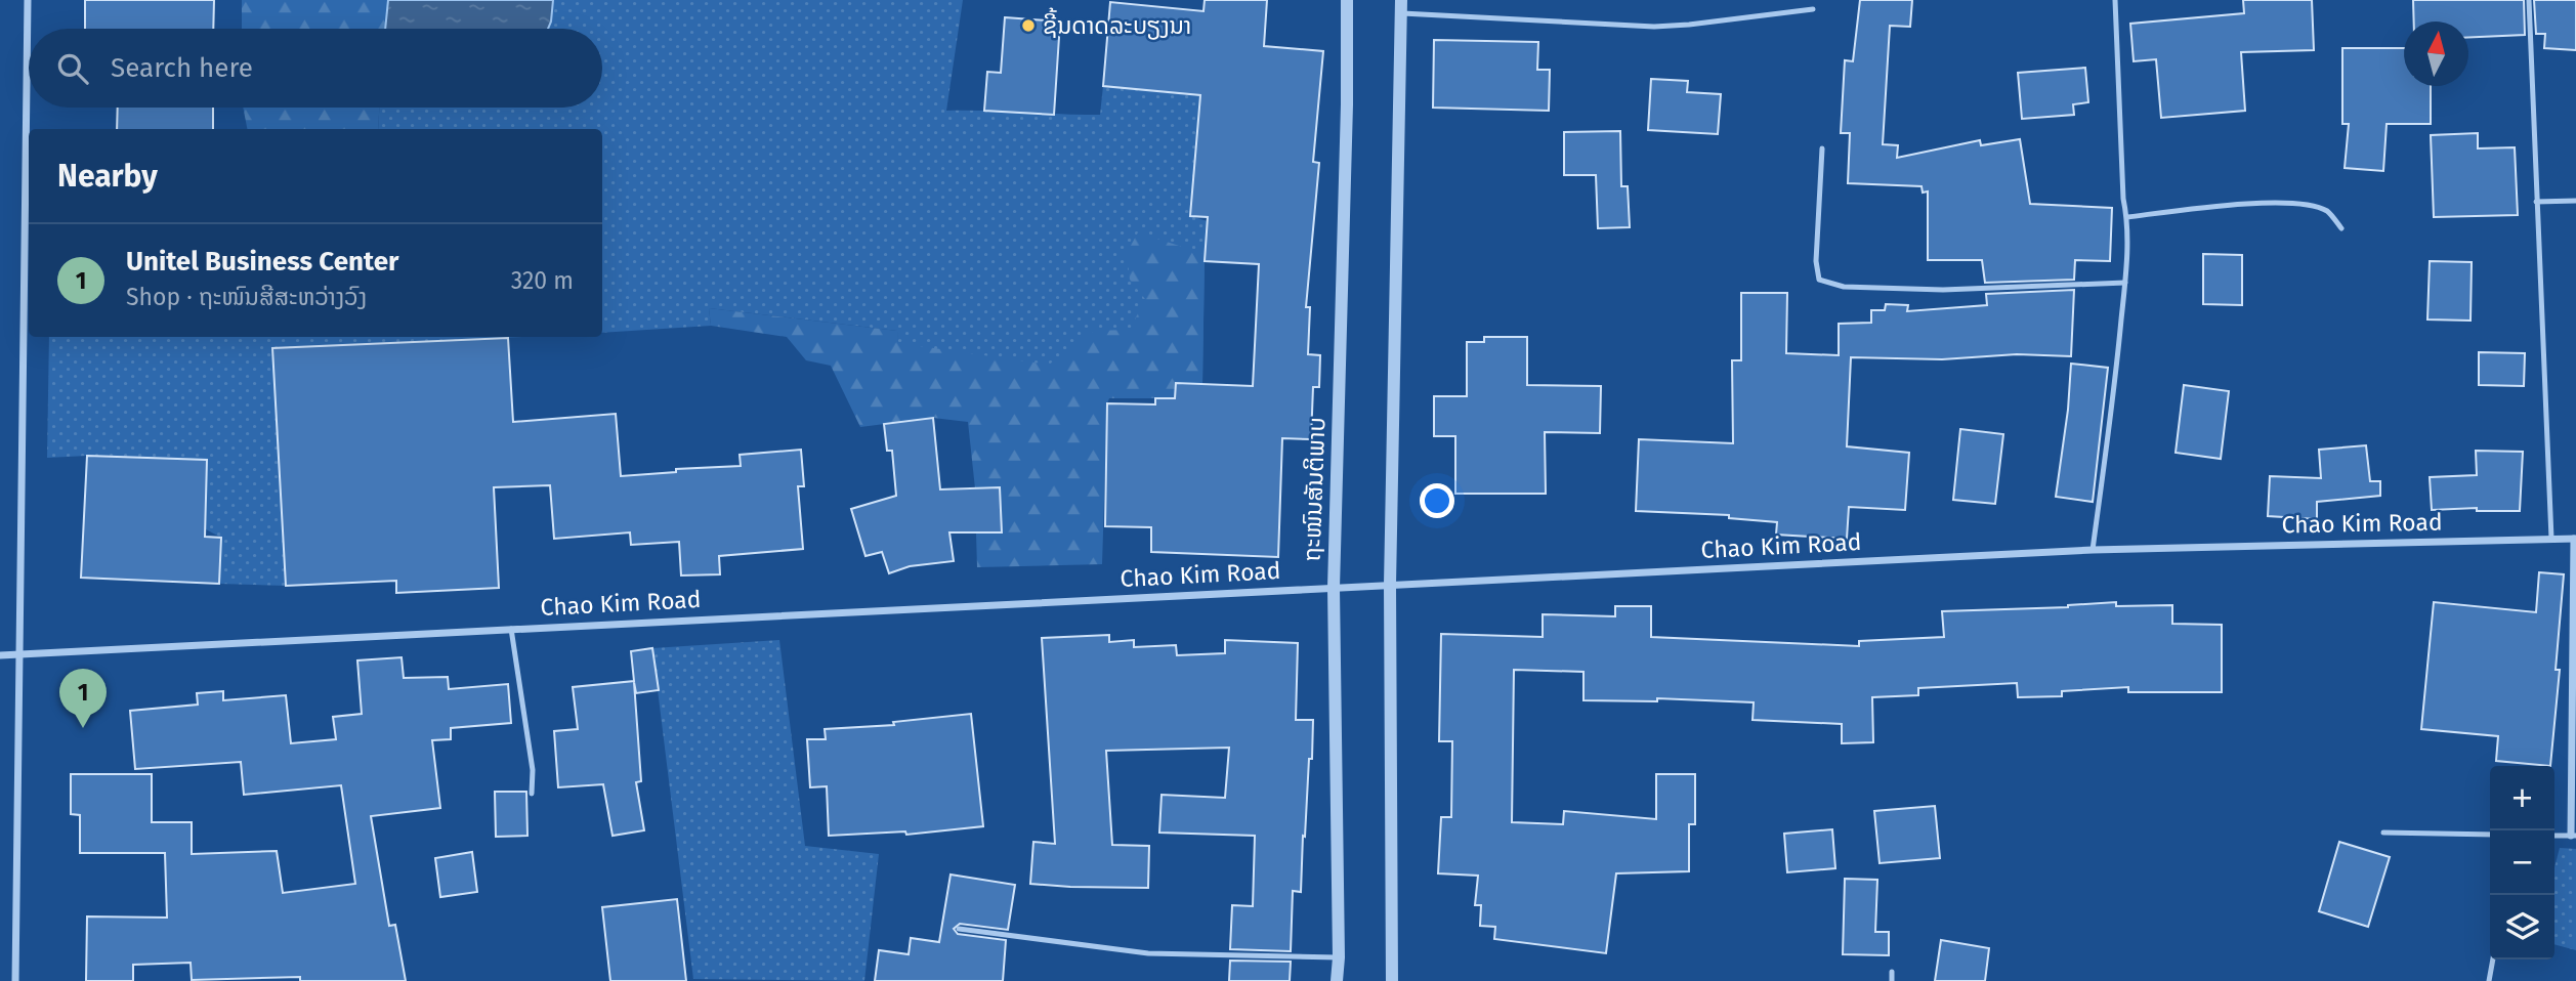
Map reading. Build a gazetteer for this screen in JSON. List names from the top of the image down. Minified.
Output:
{"streets":{"street":["ຖະໜົນສັນຕິພາບ","Chao Kim Road"]},"crossings":[["ຖະໜົນສັນຕິພາບ","Chao Kim Road"]],"places":["ຊີ້ນດາດລະບຽງນາ"],"north":"top","page":{"search":"Search here","heading":"Nearby","list":[{"mark":"1","name":"Unitel Business Center","note":"Shop · ຖະໜົນສີສະຫວ່າງວົງ","value":"320 m"}],"pins":"1","map_buttons":["+","−"]}}
